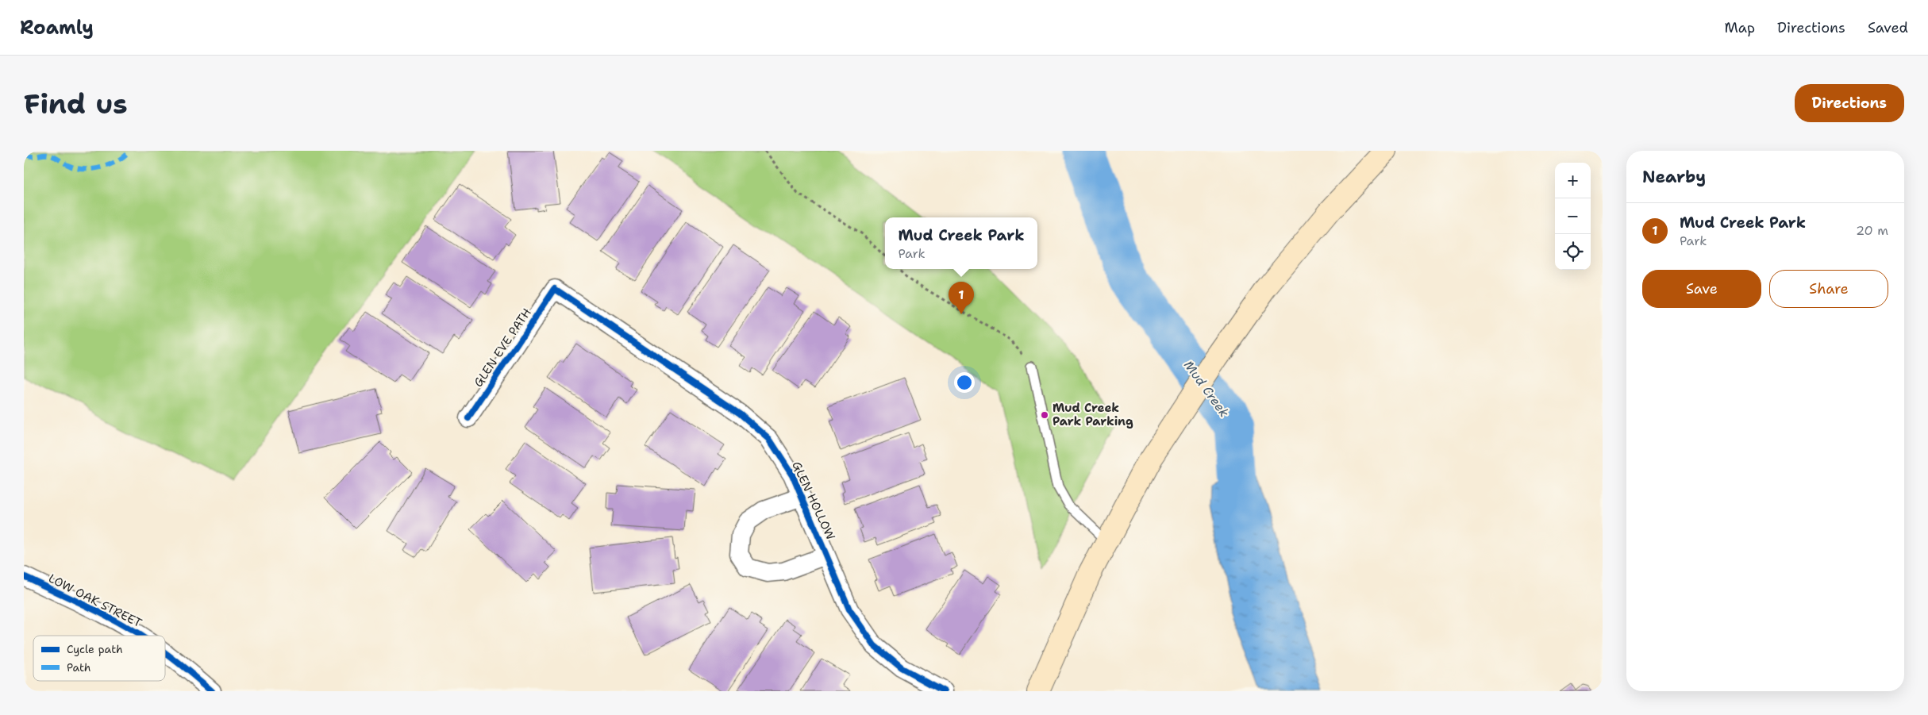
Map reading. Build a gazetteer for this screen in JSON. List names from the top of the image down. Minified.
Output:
{"streets":{"street":["GLEN EVE PATH","GLEN HOLLOW","LOW OAK STREET"]},"crossings":[["GLEN EVE PATH","GLEN HOLLOW"]],"water":["Mud Creek"],"places":["Mud Creek Park Parking"],"legend":["Cycle path","Path"],"page":{"header":"Roamly","nav":["Map","Directions","Saved"],"buttons":["Directions",["Save","Share"]],"title":"Find us","heading":"Nearby","map_buttons":["+","−"],"list":[{"mark":"1","name":"Mud Creek Park","note":"Park","value":"20 m"}],"popup":["Mud Creek Park","Park"],"pins":"1"}}
